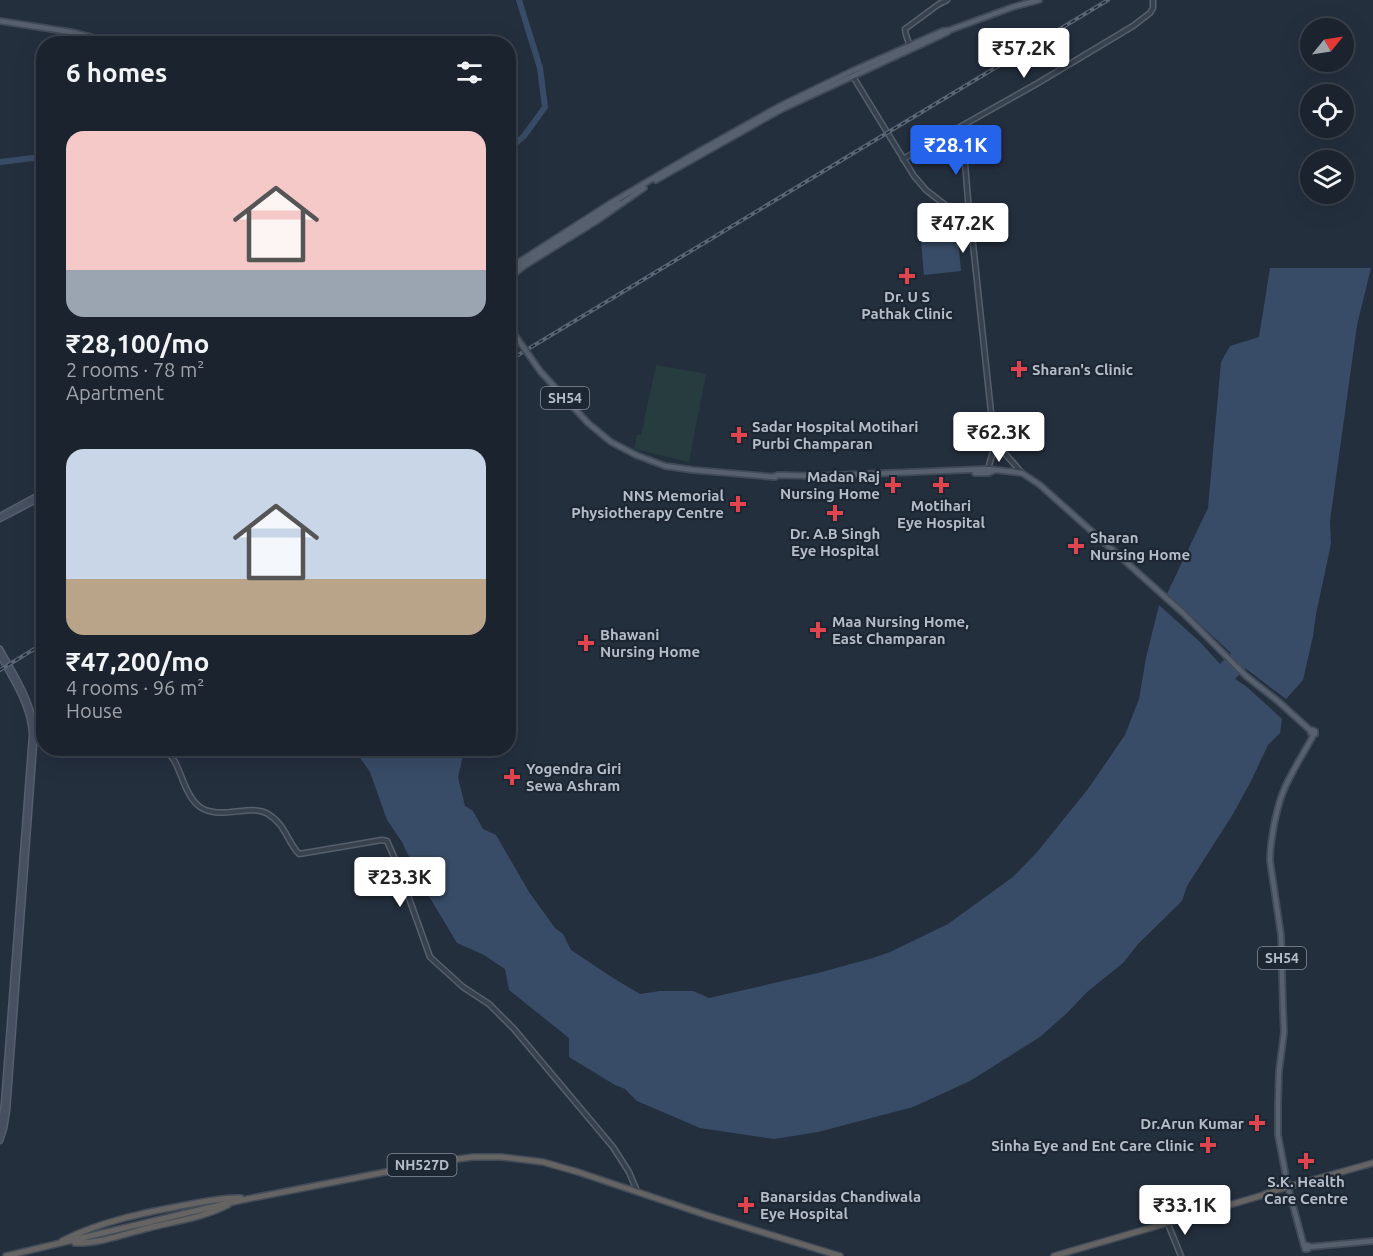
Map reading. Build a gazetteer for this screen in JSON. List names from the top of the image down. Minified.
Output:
{"streets":{"highway":["NH527D"],"main road":["SH54"]},"places":{"health":["Dr. U S Pathak Clinic","Sharan's Clinic","Sadar Hospital Motihari Purbi Champaran","Madan Raj Nursing Home","Motihari Eye Hospital","NNS Memorial Physiotherapy Centre","Dr. A.B Singh Eye Hospital","Sharan Nursing Home","Maa Nursing Home, East Champaran","Bhawani Nursing Home","Yogendra Giri Sewa Ashram","Dr.Arun Kumar","Sinha Eye and Ent Care Clinic","S.K. Health Care Centre","Banarsidas Chandiwala Eye Hospital"]},"north":"top right","page":{"price":["₹57.2K","₹28.1K","₹47.2K","₹62.3K","₹23.3K","₹33.1K"],"heading":"6 homes","list":[{"name":"₹28,100/mo","note":"2 rooms · 78 m² · Apartment"},{"name":"₹47,200/mo","note":"4 rooms · 96 m² · House"}]}}
